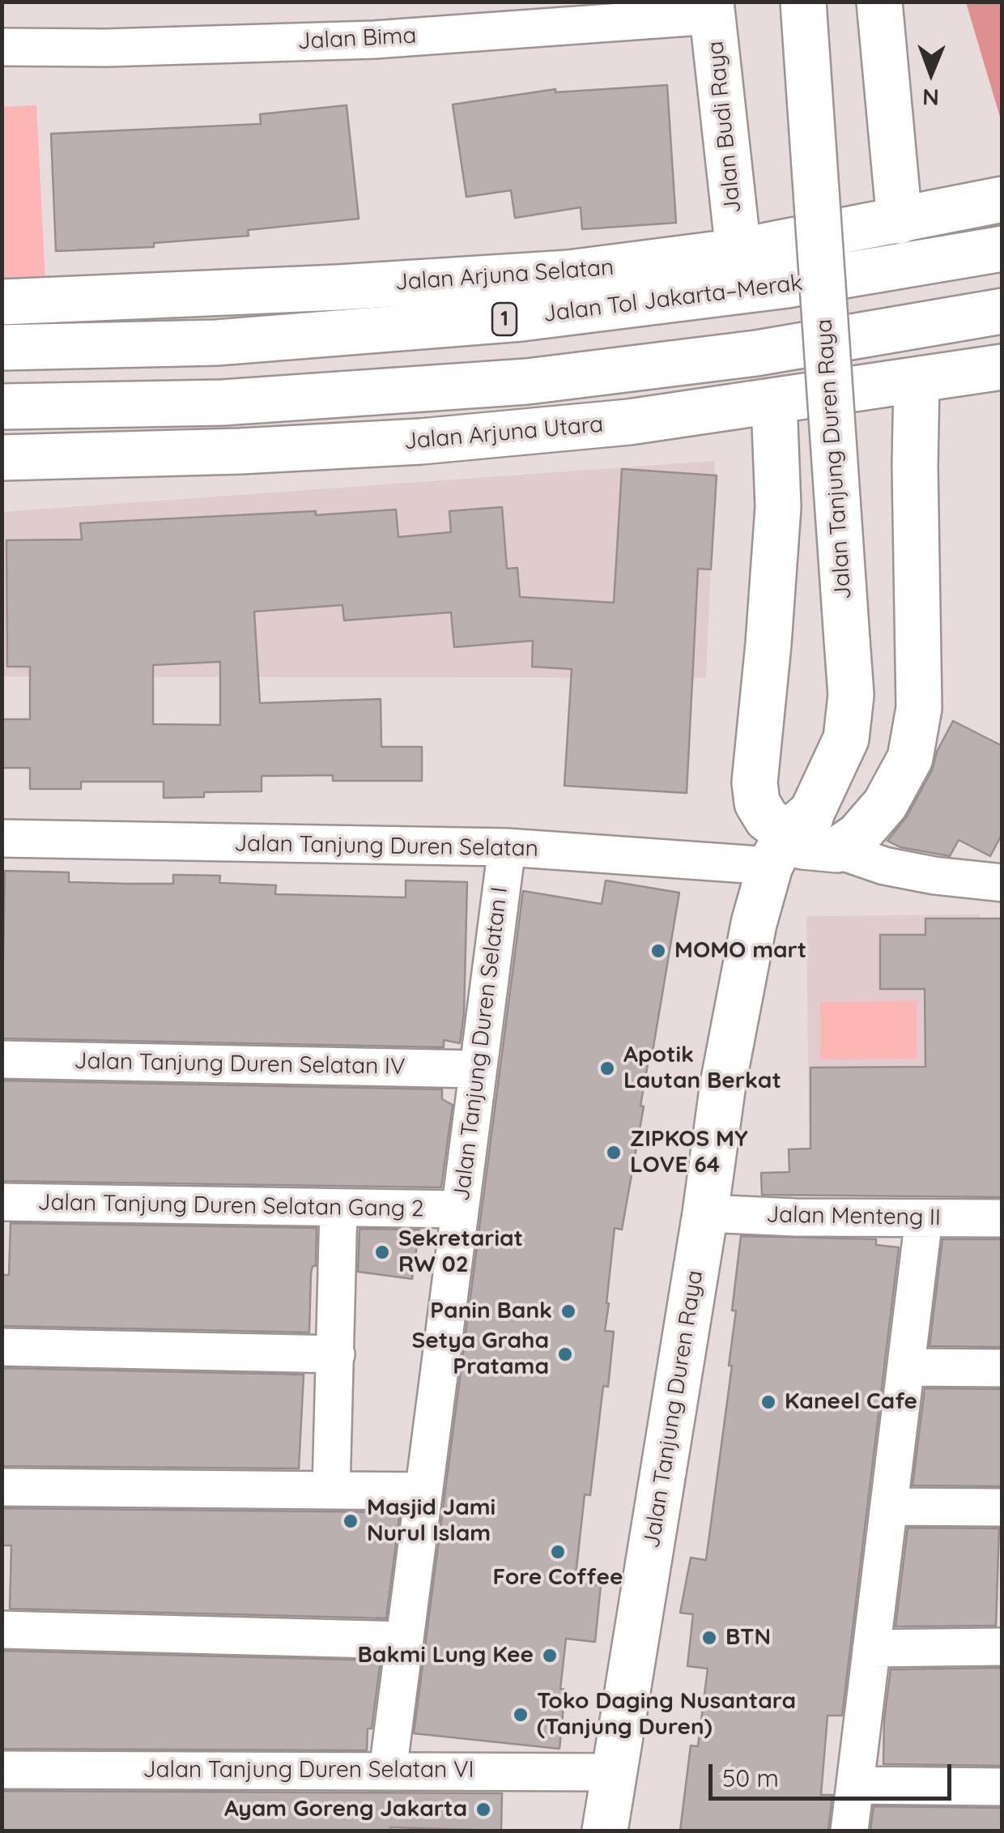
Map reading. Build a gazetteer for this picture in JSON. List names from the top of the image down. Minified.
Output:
{"streets":{"main road":["Jalan Budi Raya","Jalan Arjuna Selatan","Jalan Tol Jakarta–Merak","1","Jalan Arjuna Utara","Jalan Tanjung Duren Raya"],"street":["Jalan Bima","Jalan Tanjung Duren Selatan","Jalan Tanjung Duren Selatan I","Jalan Tanjung Duren Selatan IV","Jalan Tanjung Duren Selatan Gang 2","Jalan Menteng II","Jalan Tanjung Duren Selatan VI"]},"crossings":[["Jalan Bima","Jalan Budi Raya"],["Jalan Budi Raya","Jalan Arjuna Selatan"],["Jalan Tanjung Duren Raya","Jalan Tanjung Duren Selatan"],["Jalan Tanjung Duren Raya","Jalan Menteng II"],["Jalan Tanjung Duren Raya","Jalan Tanjung Duren Selatan VI"],["Jalan Tanjung Duren Selatan","Jalan Tanjung Duren Selatan I"],["Jalan Tanjung Duren Selatan I","Jalan Tanjung Duren Selatan IV"],["Jalan Tanjung Duren Selatan I","Jalan Tanjung Duren Selatan Gang 2"],["Jalan Tanjung Duren Selatan I","Jalan Tanjung Duren Selatan VI"]],"places":["MOMO mart","Apotik Lautan Berkat","ZIPKOS MY LOVE 64","Sekretariat RW 02","Panin Bank","Setya Graha Pratama","Kaneel Cafe","Masjid Jami Nurul Islam","Fore Coffee","BTN","Bakmi Lung Kee","Toko Daging Nusantara (Tanjung Duren)","Ayam Goreng Jakarta"],"scale_bar":"50 m","north":"bottom"}
